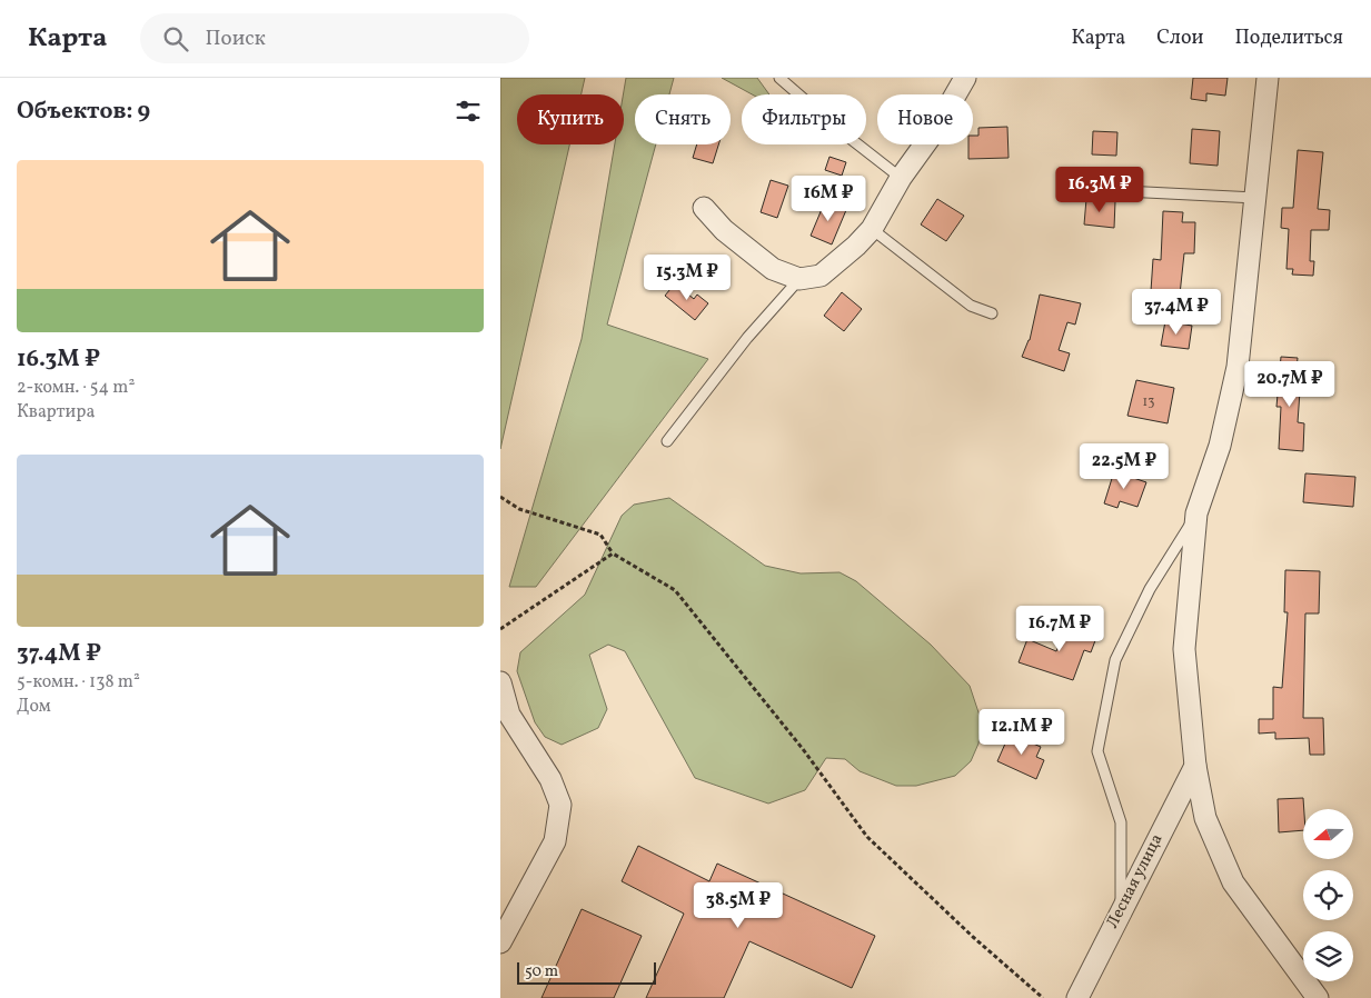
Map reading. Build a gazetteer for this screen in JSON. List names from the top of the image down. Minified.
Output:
{"streets":{"street":["Лесная улица"]},"house_numbers":["13"],"scale_bar":"50 m","north":"left","page":{"header":"Карта","search":"Поиск","nav":["Карта","Слои","Поделиться"],"heading":"Объектов: 9","chip":["Купить","Снять","Фильтры","Новое"],"list":[{"name":"16.3M ₽","note":"2-комн. · 54 m² · Квартира"},{"name":"37.4M ₽","note":"5-комн. · 138 m² · Дом"}],"price":["16.3M ₽","16M ₽","15.3M ₽","37.4M ₽","20.7M ₽","22.5M ₽","16.7M ₽","12.1M ₽","38.5M ₽"],"scale":"50 m"}}
